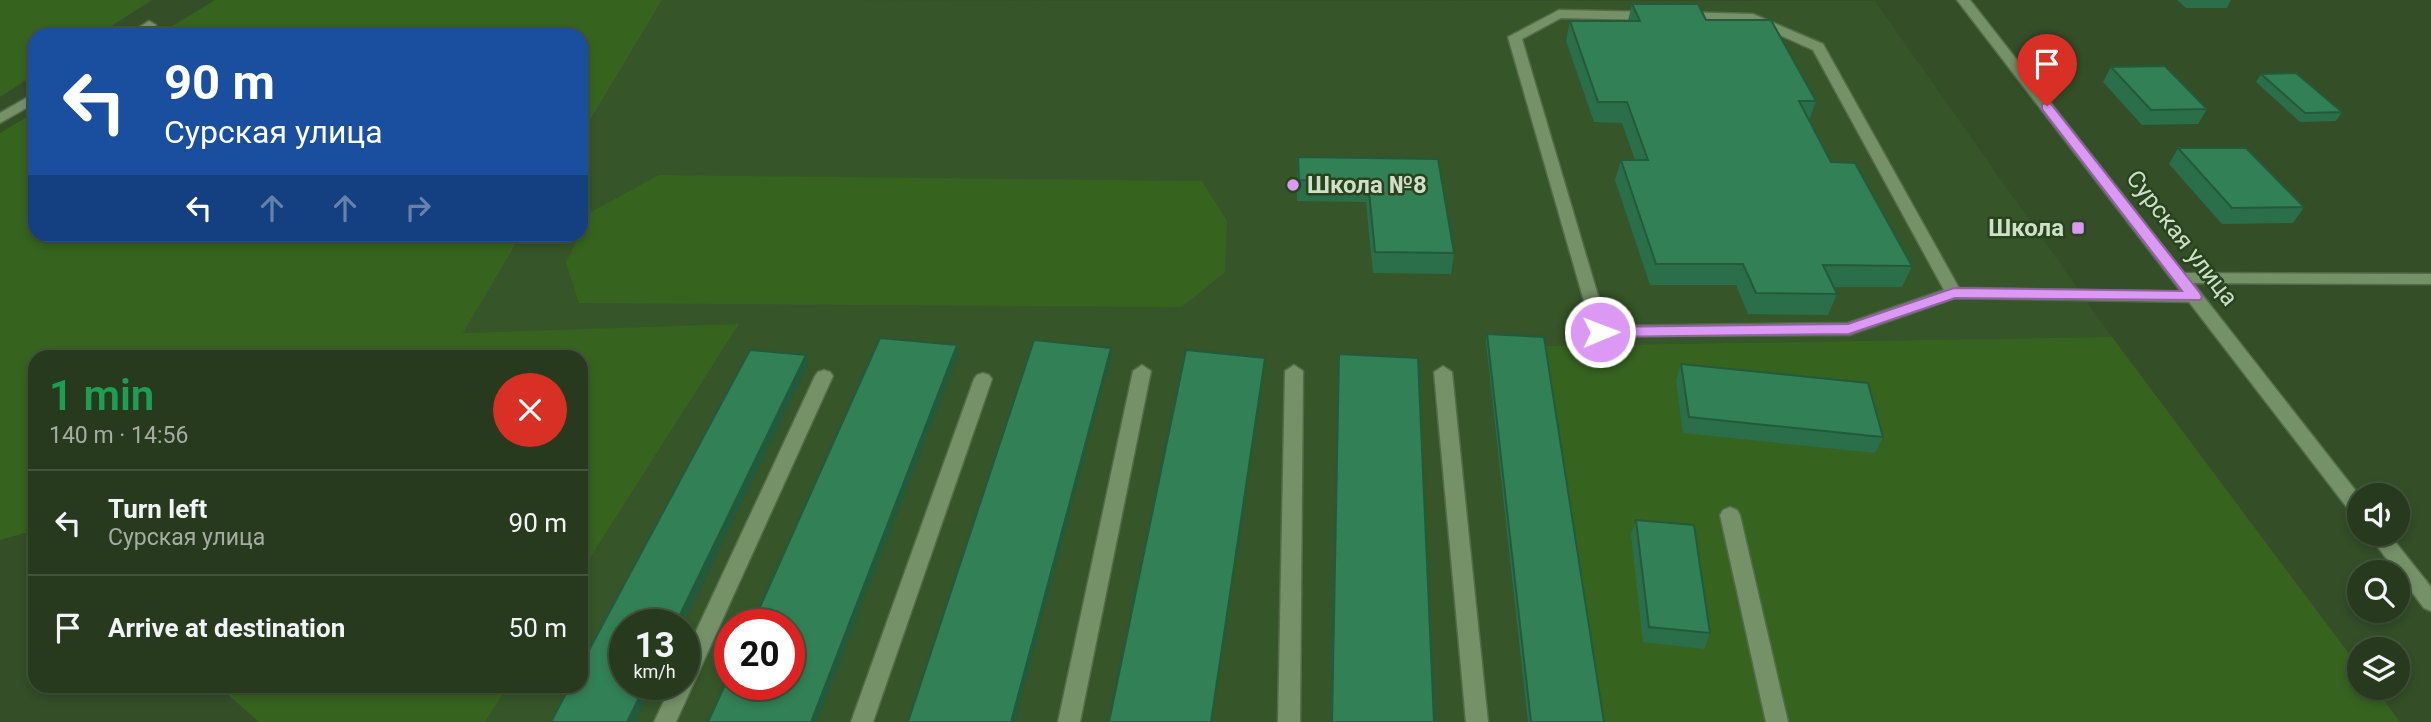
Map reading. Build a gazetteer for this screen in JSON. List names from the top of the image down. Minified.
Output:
{"streets":{"street":["Сурская улица"]},"places":{"other":["Школа №8"],"transit":["Школа"]},"page":{"turn":["90 m","Сурская улица"],"heading":["1 min","140 m · 14:56"],"list":[{"name":"Turn left","note":"Сурская улица","value":"90 m"},{"name":"Arrive at destination","value":"50 m"}],"speed":"13 km/h","limit":"20"}}
